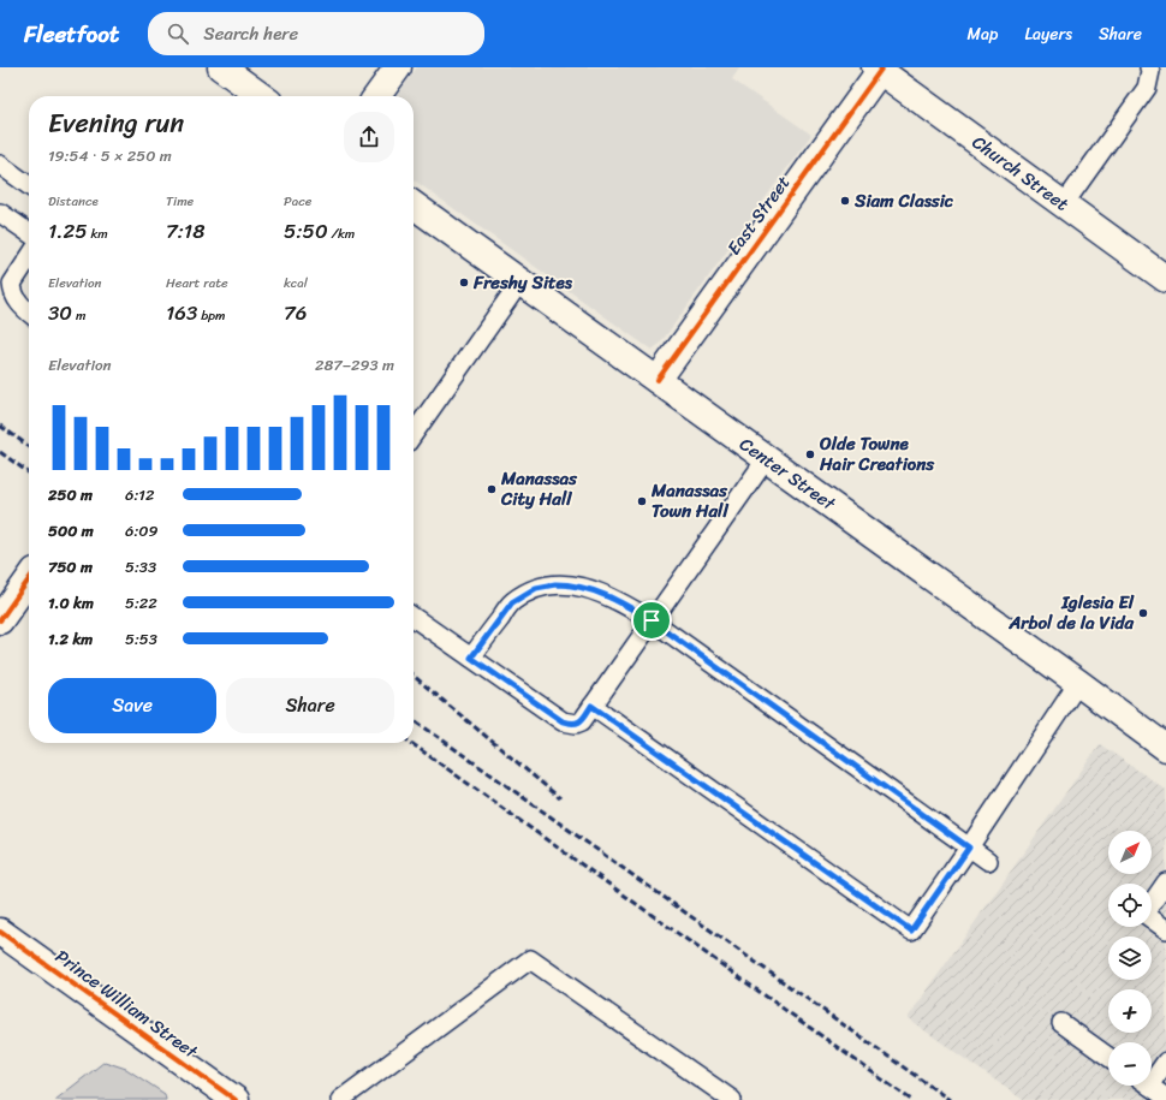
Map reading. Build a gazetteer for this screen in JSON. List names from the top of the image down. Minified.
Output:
{"streets":{"main road":["Church Street","East Street","Center Street","Prince William Street"]},"crossings":[["Church Street","East Street"],["East Street","Center Street"]],"places":["Siam Classic","Freshy Sites","Olde Towne Hair Creations","Manassas City Hall","Manassas Town Hall","Iglesia El Arbol de la Vida"],"north":"top right","page":{"header":"Fleetfoot","search":"Search here","nav":["Map","Layers","Share"],"heading":["Evening run","19:54 · 5 × 250 m"],"stats":[["Distance","1.25 km"],["Time","7:18"],["Pace","5:50 /km"],["Elevation","30 m"],["Heart rate","163 bpm"],["kcal","76"]],"chart":["Elevation","287–293 m"],"list":[{"name":"250 m","note":"6:12"},{"name":"500 m","note":"6:09"},{"name":"750 m","note":"5:33"},{"name":"1.0 km","note":"5:22"},{"name":"1.2 km","note":"5:53"}],"buttons":["Save","Share"],"map_buttons":["+","−"]}}
